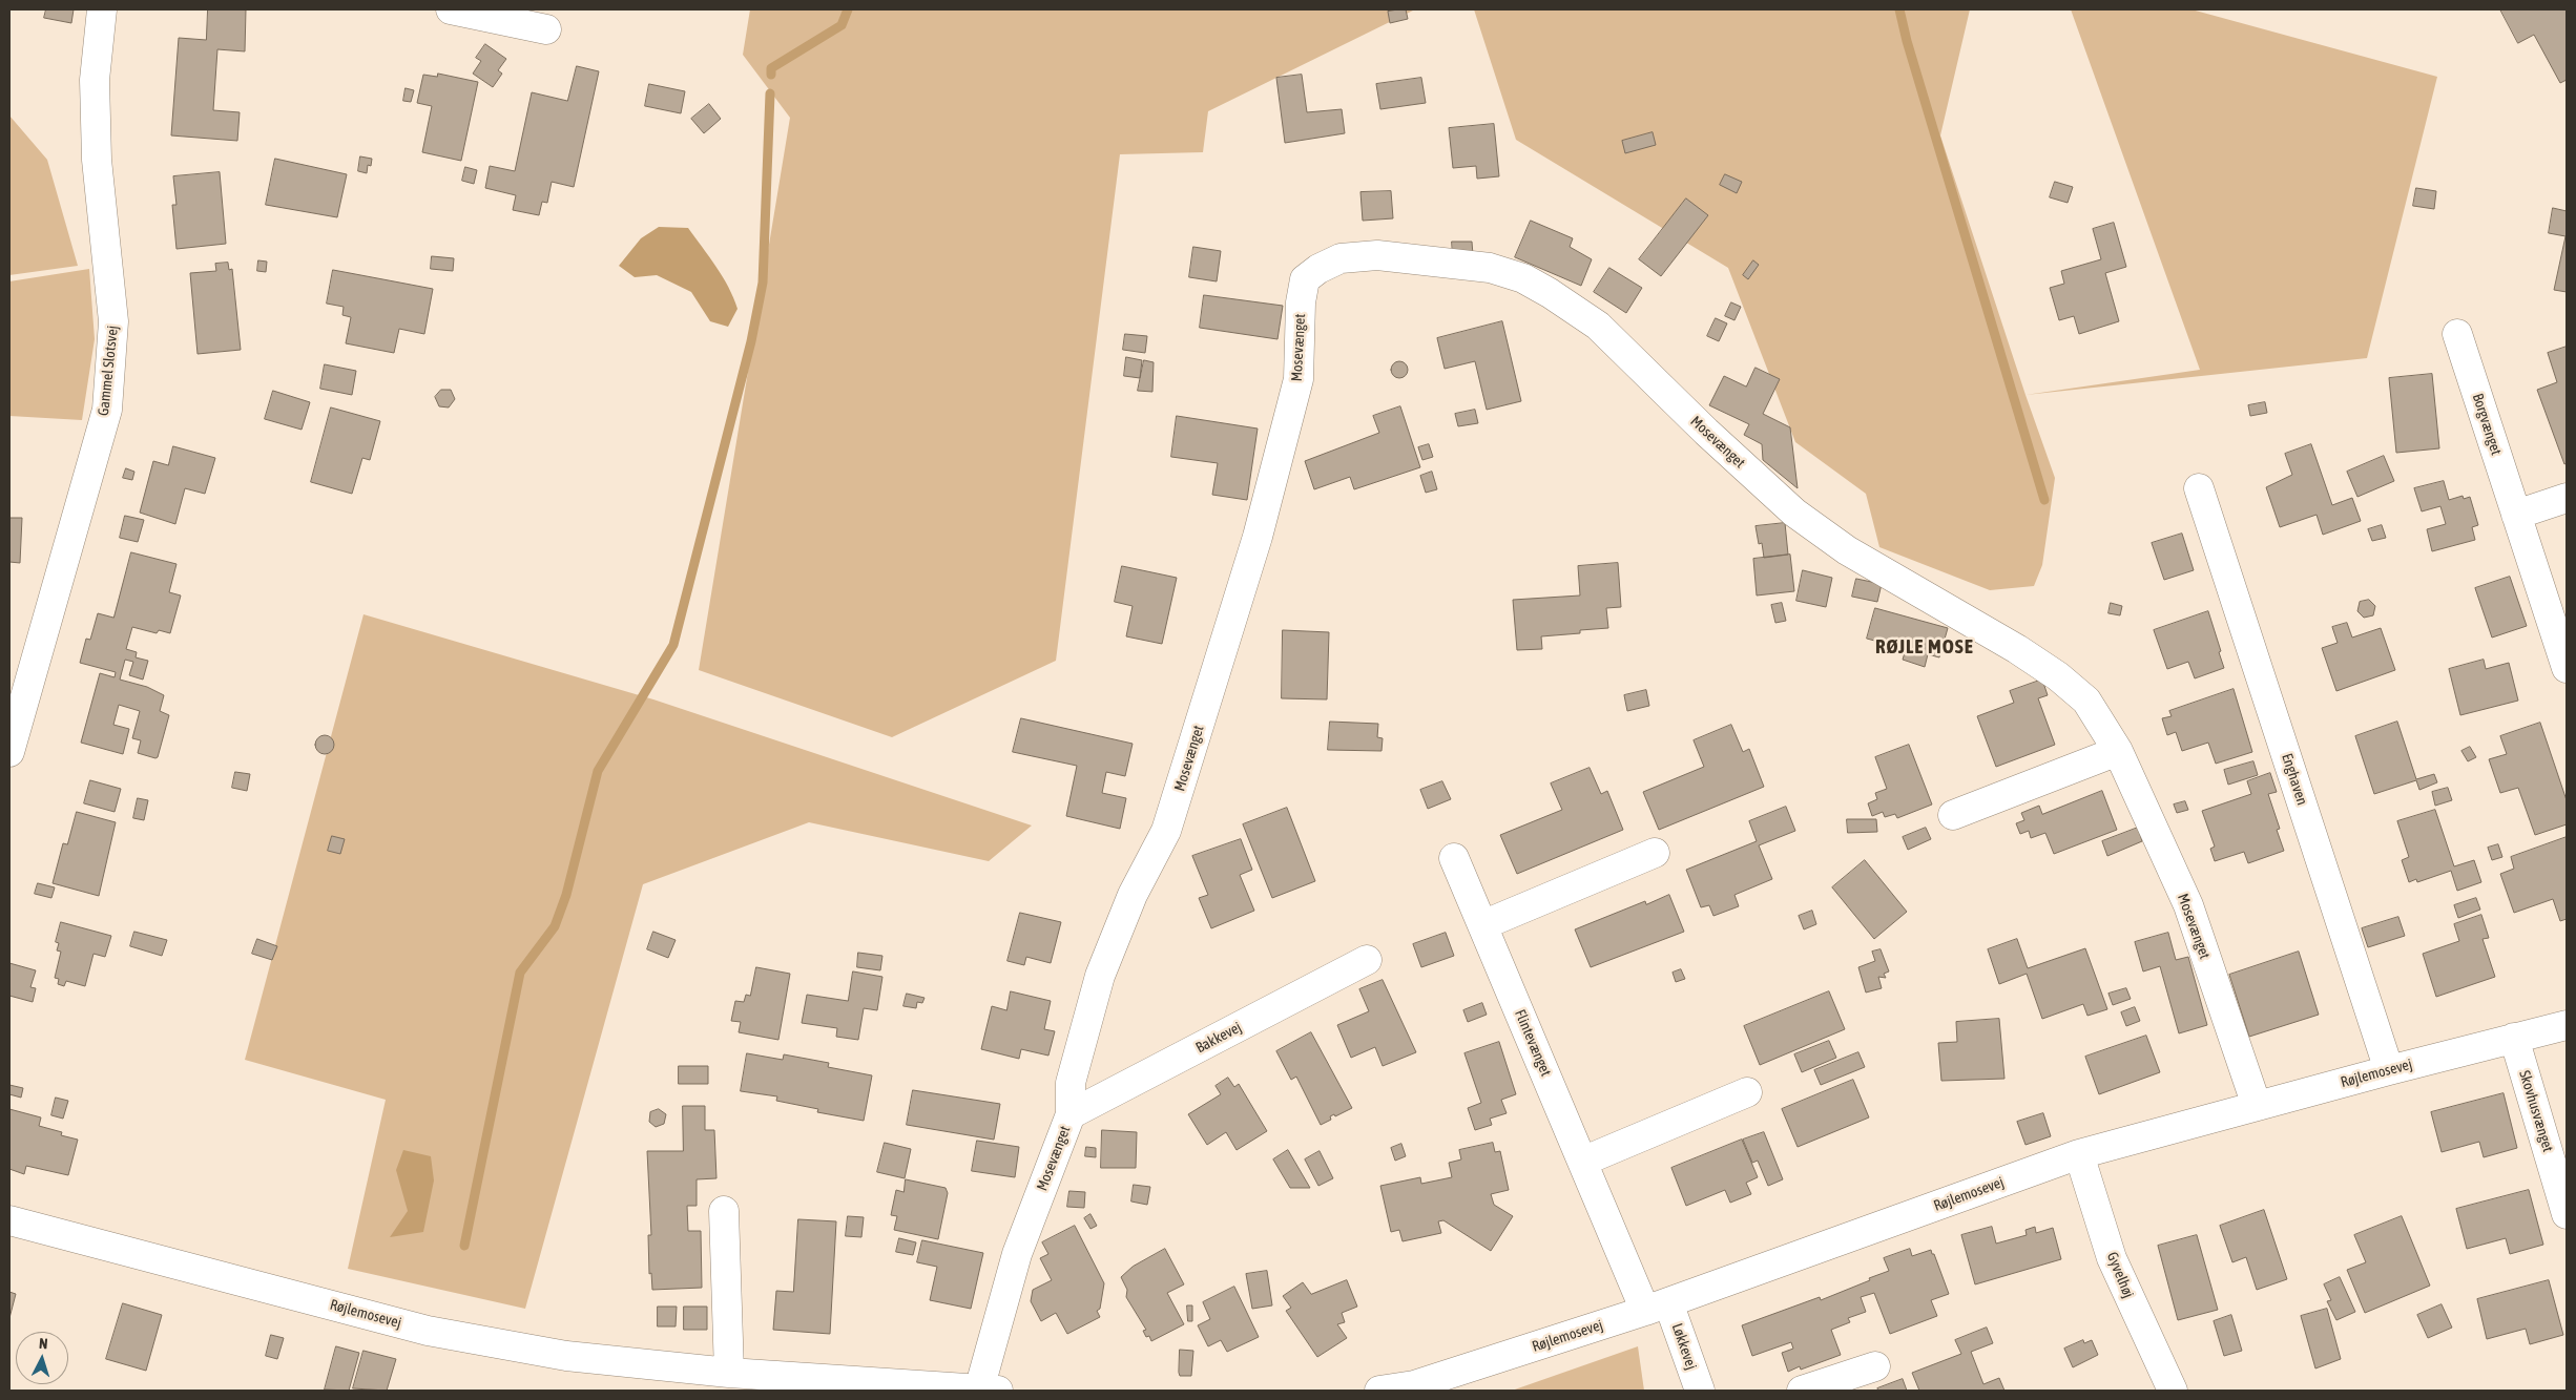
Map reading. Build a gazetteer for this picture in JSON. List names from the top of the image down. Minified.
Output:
{"streets":{"street":["Mosevænget","Gammel Slotsvej","Borgvænget","Enghaven","Bakkevej","Flintevænget","Røjlemosevej","Skovhusvænget","Gyvelhøj","Løkkevej"]},"crossings":[["Mosevænget","Bakkevej"],["Mosevænget","Røjlemosevej"],["Enghaven","Røjlemosevej"],["Flintevænget","Røjlemosevej"],["Flintevænget","Løkkevej"],["Røjlemosevej","Skovhusvænget"],["Røjlemosevej","Gyvelhøj"],["Røjlemosevej","Løkkevej"]],"districts":["RØJLE MOSE"],"north":"top"}
